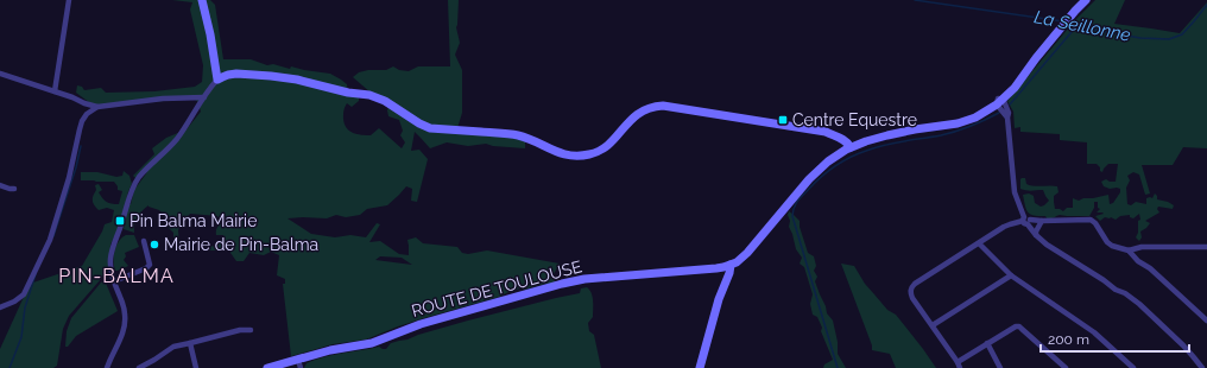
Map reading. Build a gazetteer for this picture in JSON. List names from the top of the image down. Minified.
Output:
{"streets":{"street":["ROUTE DE TOULOUSE"]},"districts":["PIN-BALMA"],"water":["La Seillonne"],"places":{"transit":["Centre Equestre","Pin Balma Mairie"],"other":["Mairie de Pin-Balma"]},"scale_bar":"200 m"}
